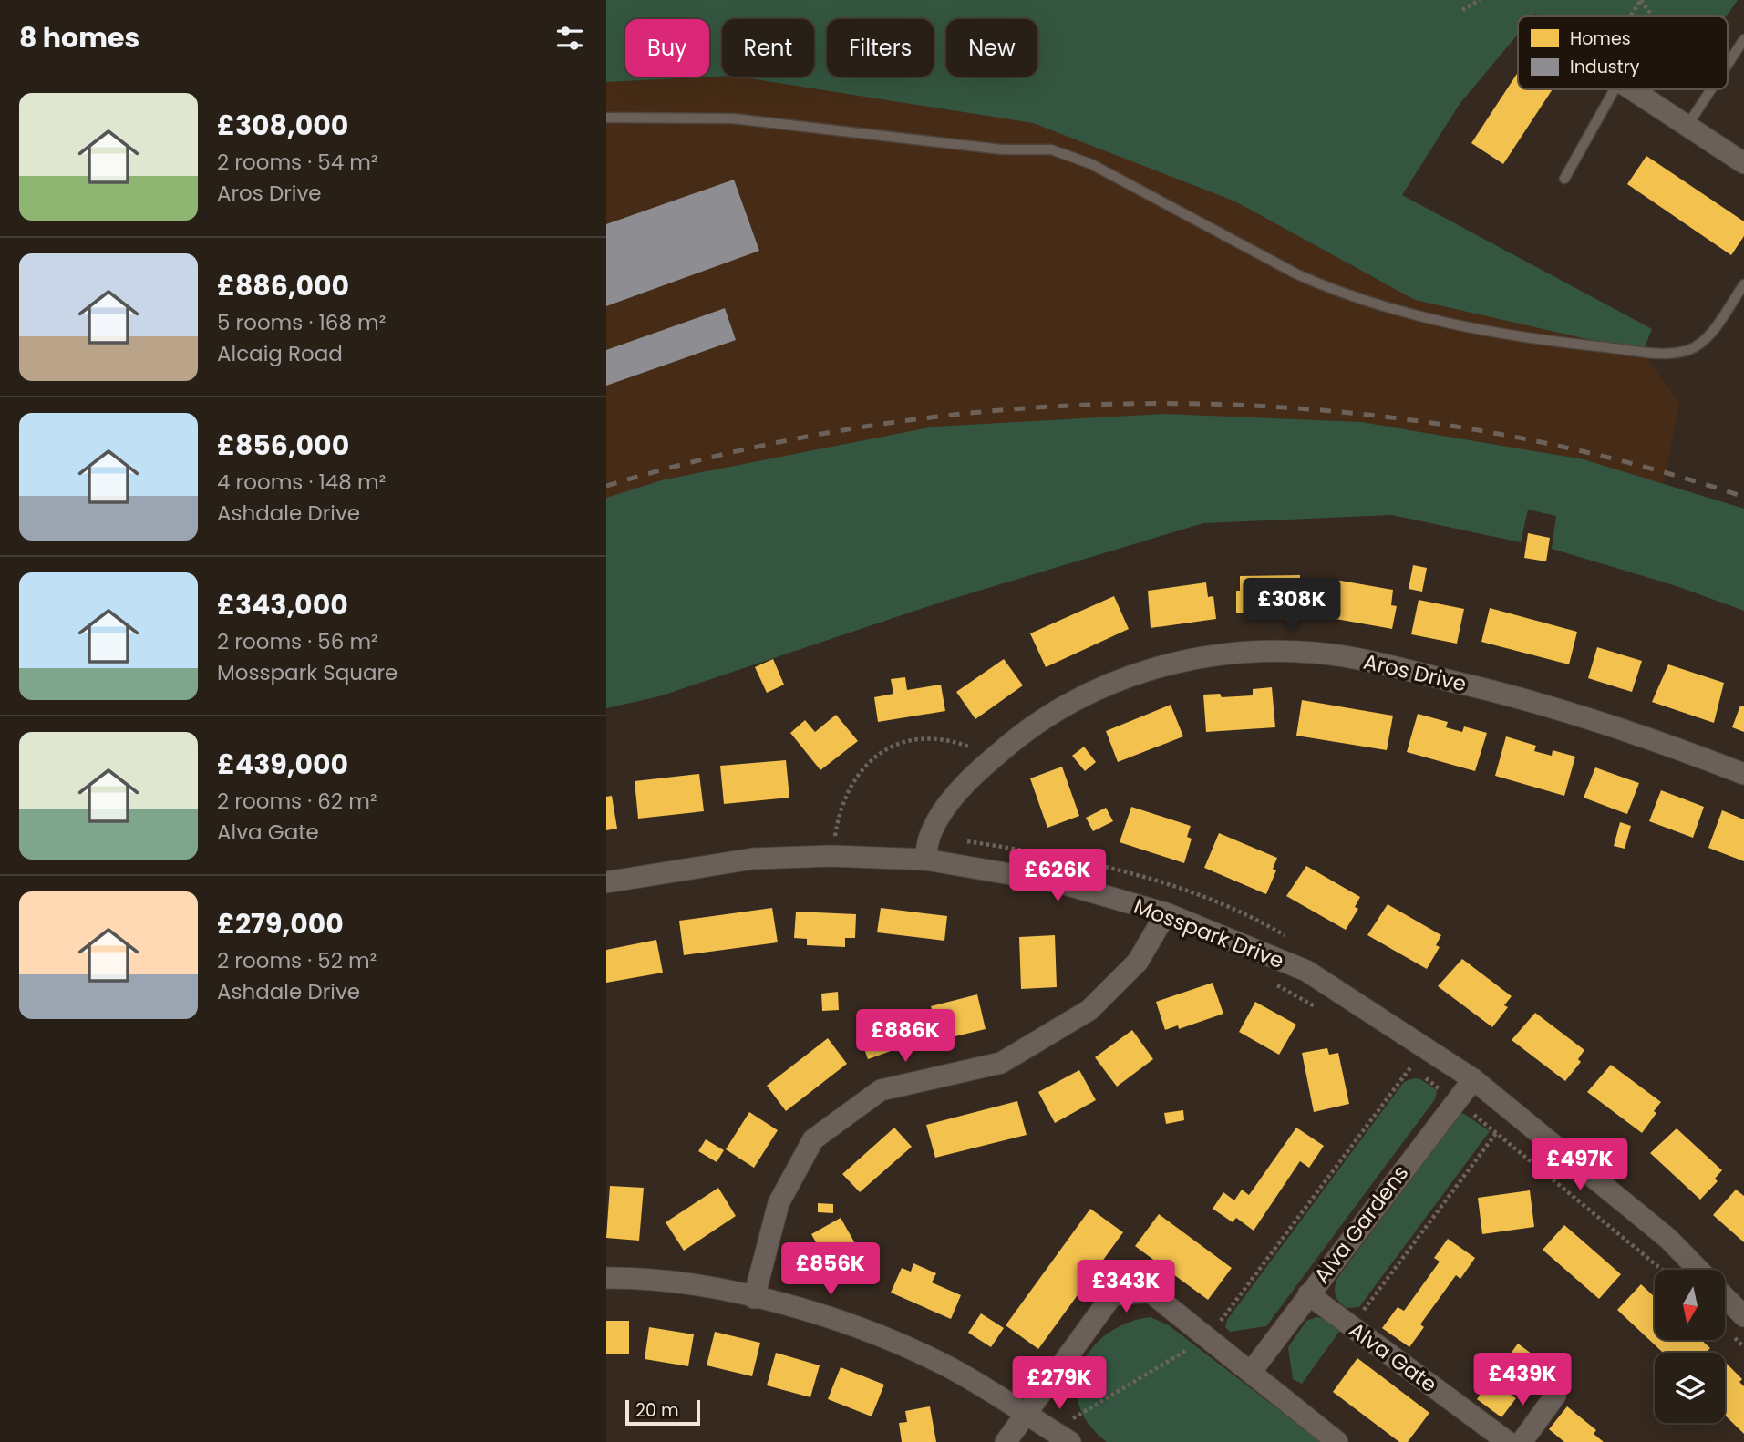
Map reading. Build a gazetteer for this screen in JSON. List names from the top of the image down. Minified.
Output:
{"streets":{"street":["Aros Drive","Mosspark Drive","Alva Gardens","Alva Gate"]},"crossings":[["Aros Drive","Mosspark Drive"],["Mosspark Drive","Alva Gardens"],["Alva Gardens","Alva Gate"]],"legend":["Homes","Industry"],"scale_bar":"20 m","north":"bottom","page":{"heading":"8 homes","chip":["Buy","Rent","Filters","New"],"list":[{"name":"£308,000","note":"2 rooms · 54 m² · Aros Drive"},{"name":"£886,000","note":"5 rooms · 168 m² · Alcaig Road"},{"name":"£856,000","note":"4 rooms · 148 m² · Ashdale Drive"},{"name":"£343,000","note":"2 rooms · 56 m² · Mosspark Square"},{"name":"£439,000","note":"2 rooms · 62 m² · Alva Gate"},{"name":"£279,000","note":"2 rooms · 52 m² · Ashdale Drive"}],"price":["£308K","£626K","£886K","£497K","£856K","£343K","£439K","£279K"],"scale":"20 m"}}
